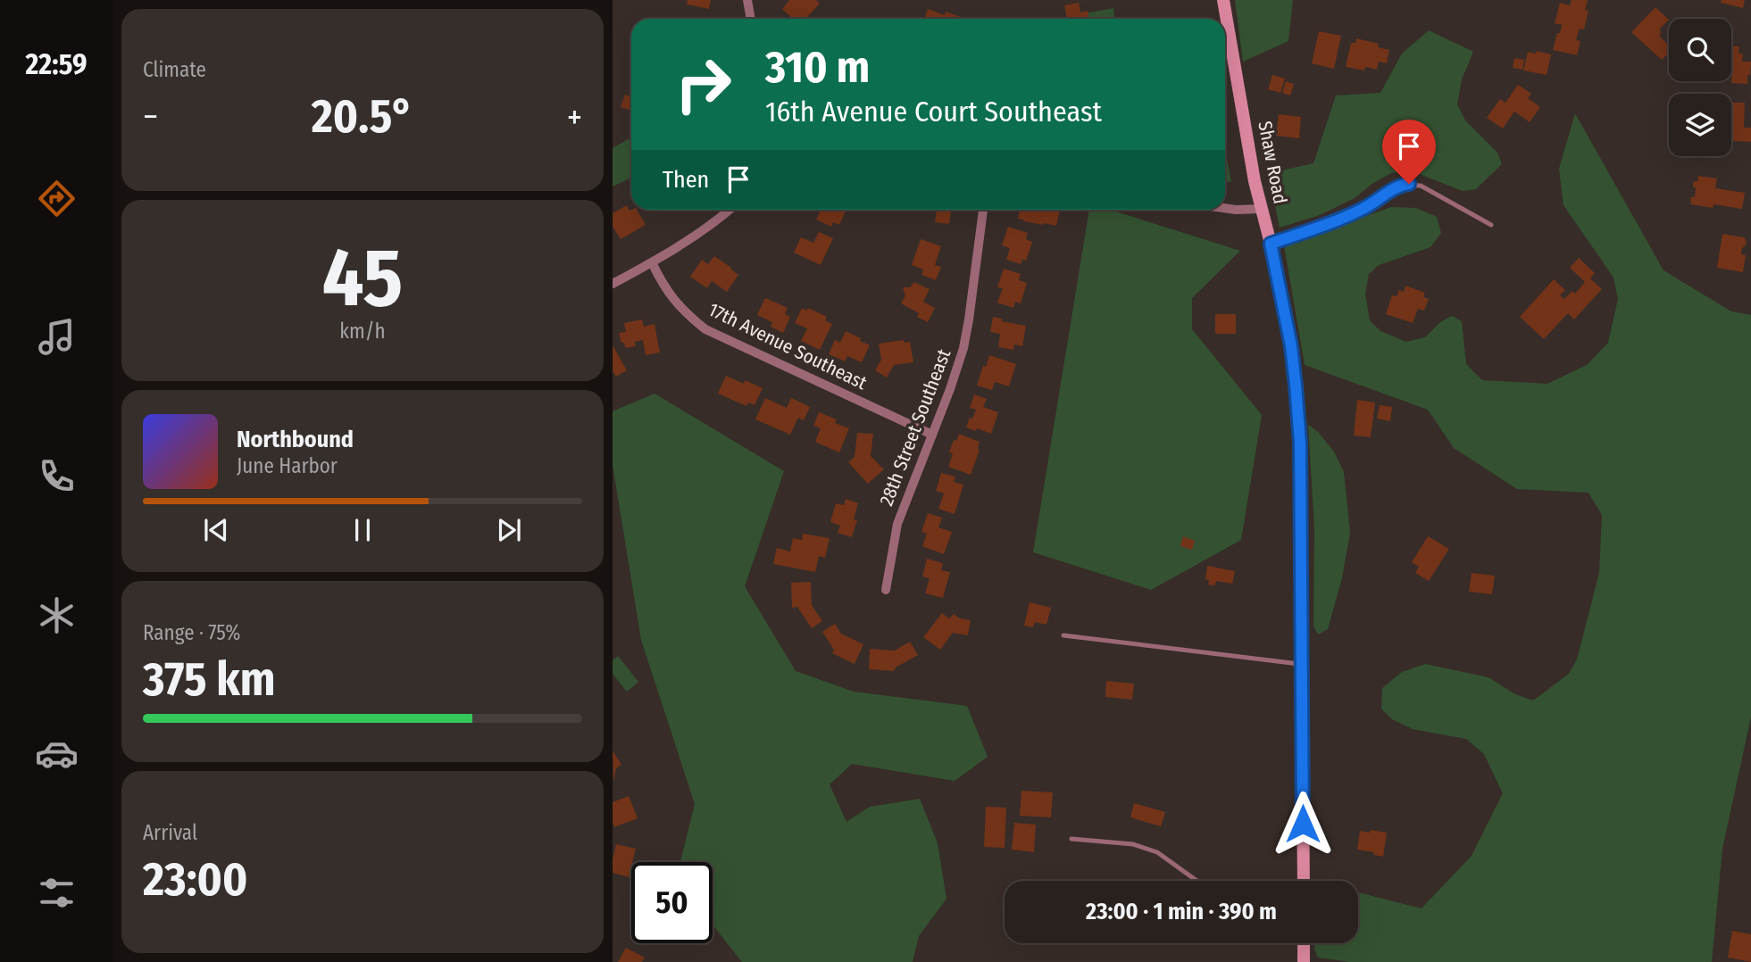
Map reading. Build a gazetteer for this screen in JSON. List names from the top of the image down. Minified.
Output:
{"streets":{"main road":["Shaw Road"],"street":["17th Avenue Southeast","28th Street Southeast"]},"crossings":[["17th Avenue Southeast","28th Street Southeast"]],"page":{"tabs":"22:59","tile":["Climate",["45","km/h"],["Range · 75%","375 km"],["Arrival","23:00"]],"turn":["310 m","16th Avenue Court Southeast"],"heat":["−","20.5°","+"],"then":"Then","song":["Northbound","June Harbor"],"limit":"50","trip":"23:00 · 1 min · 390 m"}}
